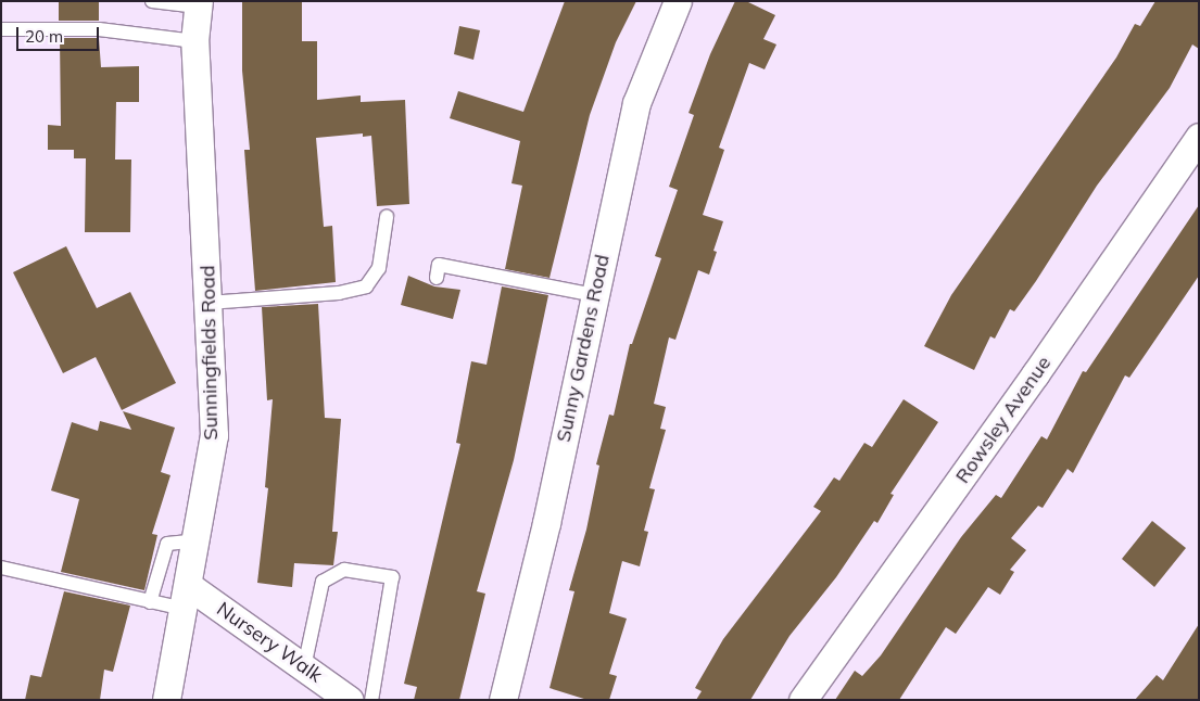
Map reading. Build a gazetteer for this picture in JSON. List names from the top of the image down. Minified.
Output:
{"streets":{"street":["Sunny Gardens Road","Sunningfields Road","Rowsley Avenue","Nursery Walk"]},"crossings":[["Sunningfields Road","Nursery Walk"]],"scale_bar":"20 m"}
